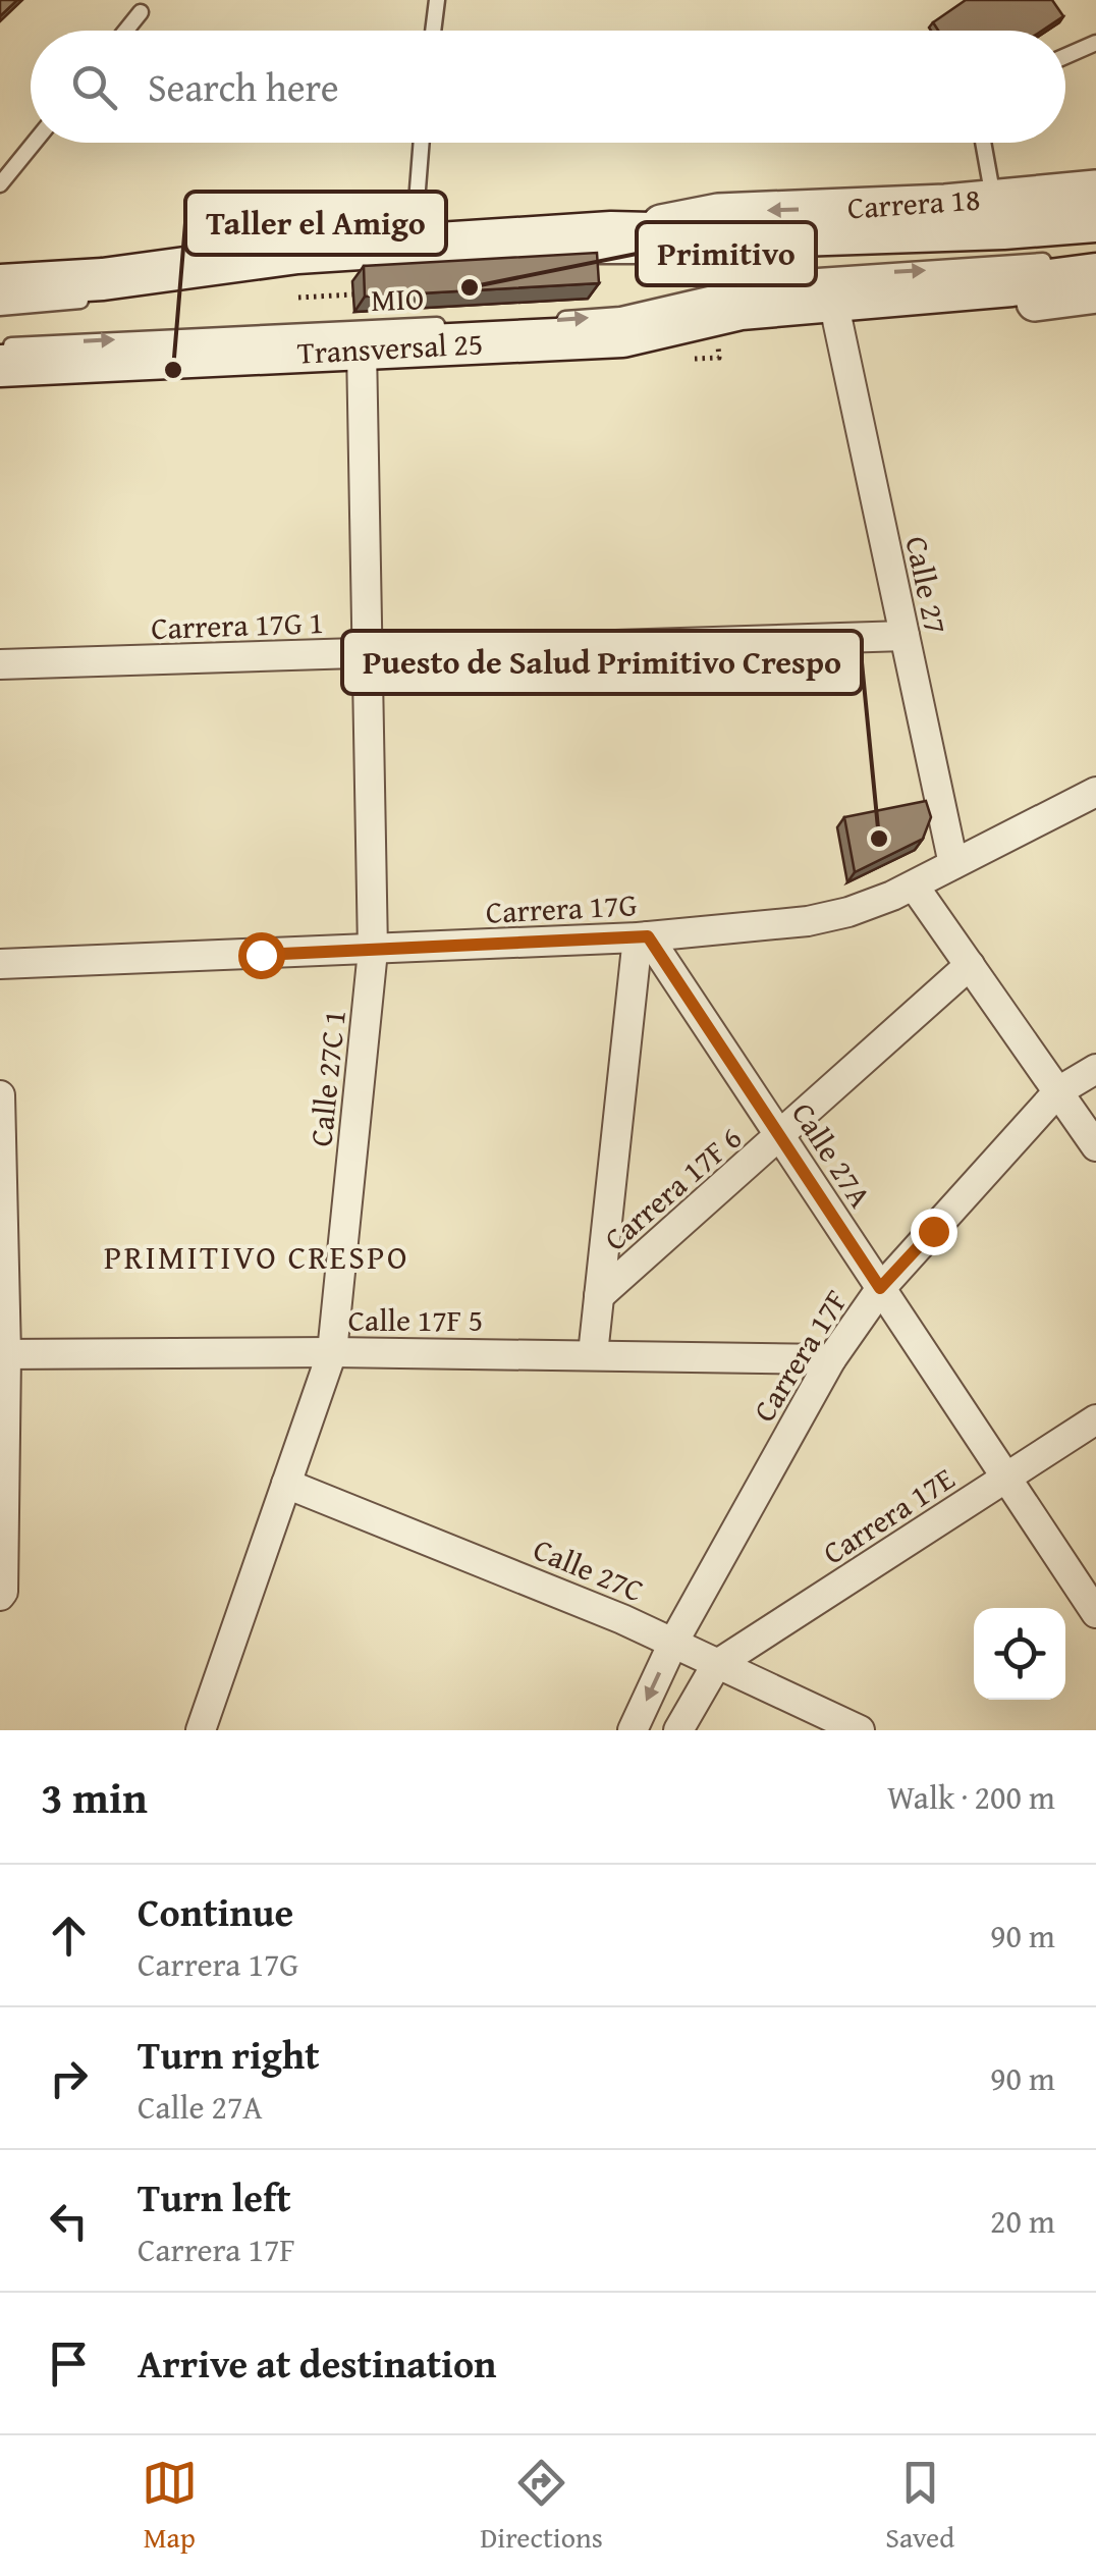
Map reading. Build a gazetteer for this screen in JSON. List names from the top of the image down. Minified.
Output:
{"streets":{"main road":["Carrera 18","Transversal 25"],"street":["Calle 27","Carrera 17G 1","Carrera 17G","Calle 27C 1","Calle 27A","Carrera 17F 6","Calle 17F 5","Carrera 17F","Carrera 17E","Calle 27C"],"lane":["MIO"]},"crossings":[["Carrera 18","Transversal 25"],["Transversal 25","Calle 27C 1"],["Calle 27","Carrera 17G 1"],["Calle 27","Carrera 17G"],["Carrera 17G 1","Calle 27C 1"],["Carrera 17G","Calle 27C 1"],["Carrera 17G","Calle 27A"],["Calle 27C 1","Calle 17F 5"],["Calle 27C 1","Calle 27C"],["Calle 27A","Carrera 17F 6"],["Calle 27A","Carrera 17F"],["Calle 27A","Carrera 17E"],["Calle 17F 5","Carrera 17F"],["Carrera 17F","Calle 27C"],["Carrera 17E","Calle 27C"]],"one_way":["MIO"],"districts":["PRIMITIVO CRESPO"],"places":["Primitivo","Taller el Amigo","Puesto de Salud Primitivo Crespo"],"page":{"search":"Search here","heading":["3 min","Walk · 200 m"],"list":[["Continue","Carrera 17G","90 m"],["Turn right","Calle 27A","90 m"],["Turn left","Carrera 17F","20 m"],"Arrive at destination"],"nav":["Map","Directions","Saved"]}}
